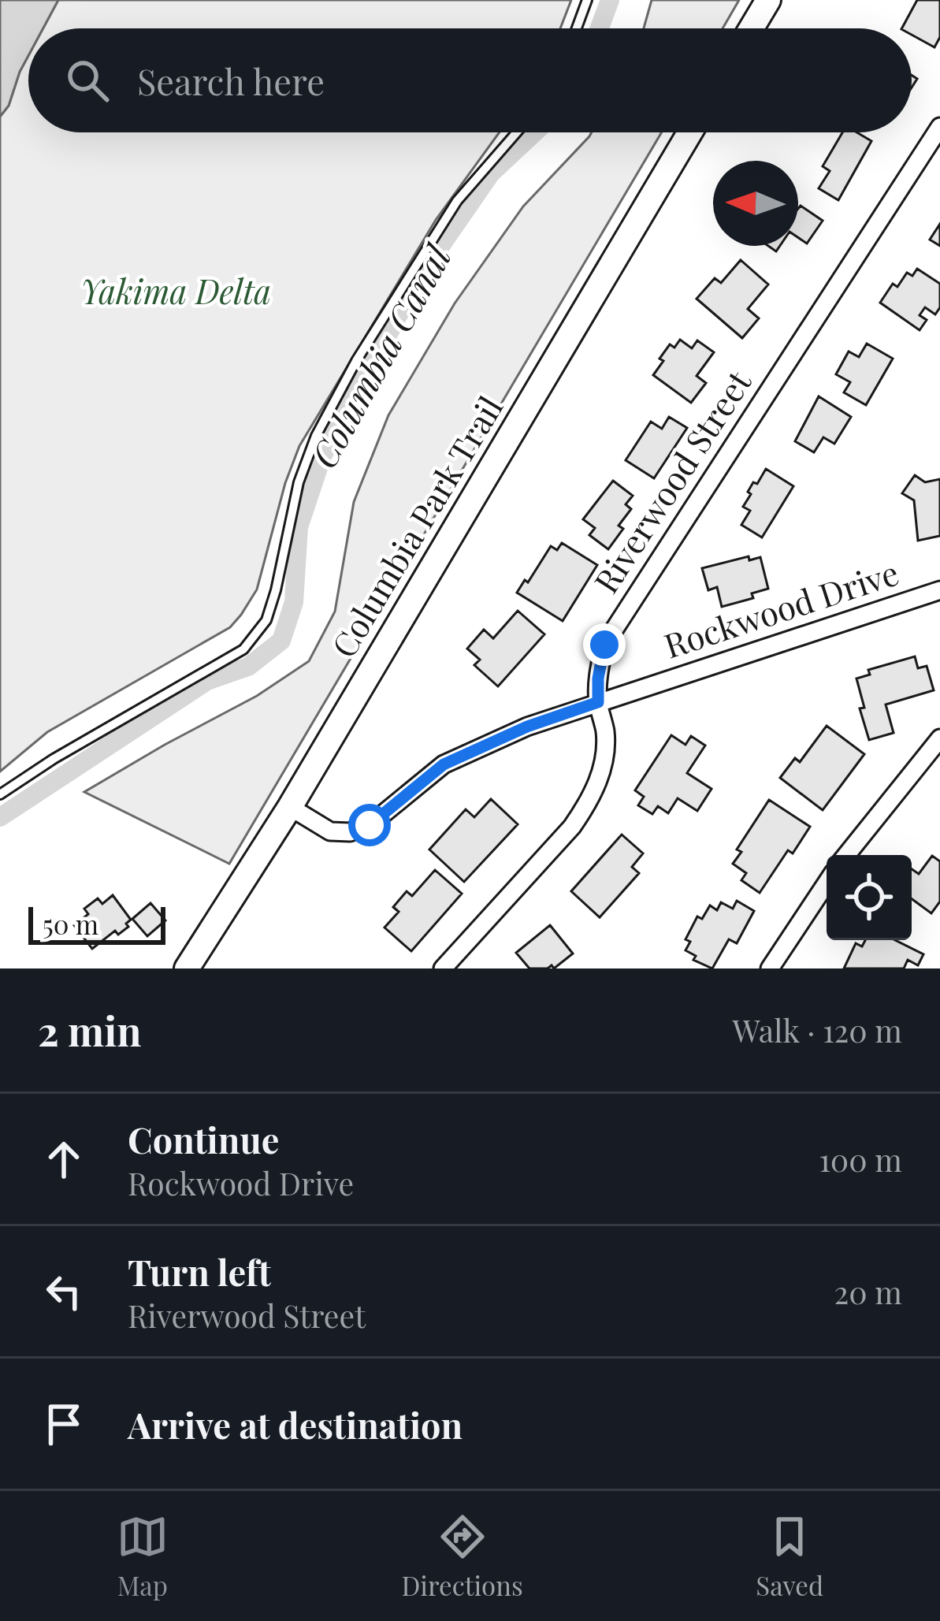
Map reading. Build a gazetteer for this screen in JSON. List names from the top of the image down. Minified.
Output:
{"streets":{"main road":["Columbia Park Trail"],"street":["Riverwood Street","Rockwood Drive"]},"crossings":[["Riverwood Street","Rockwood Drive"],["Columbia Park Trail","Rockwood Drive"]],"water":["Columbia Canal"],"parks":["Yakima Delta"],"scale_bar":"50 m","north":"left","page":{"search":"Search here","scale":"50 m","heading":["2 min","Walk · 120 m"],"list":[["Continue","Rockwood Drive","100 m"],["Turn left","Riverwood Street","20 m"],"Arrive at destination"],"nav":["Map","Directions","Saved"]}}
